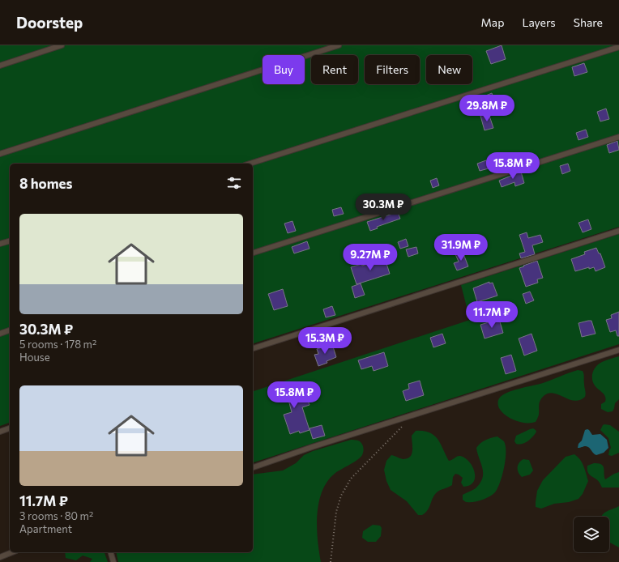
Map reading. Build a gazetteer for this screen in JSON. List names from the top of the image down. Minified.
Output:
{"page":{"header":"Doorstep","nav":["Map","Layers","Share"],"chip":["Buy","Rent","Filters","New"],"price":["29.8M ₽","15.8M ₽","30.3M ₽","31.9M ₽","9.27M ₽","11.7M ₽","15.3M ₽","15.8M ₽"],"heading":"8 homes","list":[{"name":"30.3M ₽","note":"5 rooms · 178 m² · House"},{"name":"11.7M ₽","note":"3 rooms · 80 m² · Apartment"}]}}
